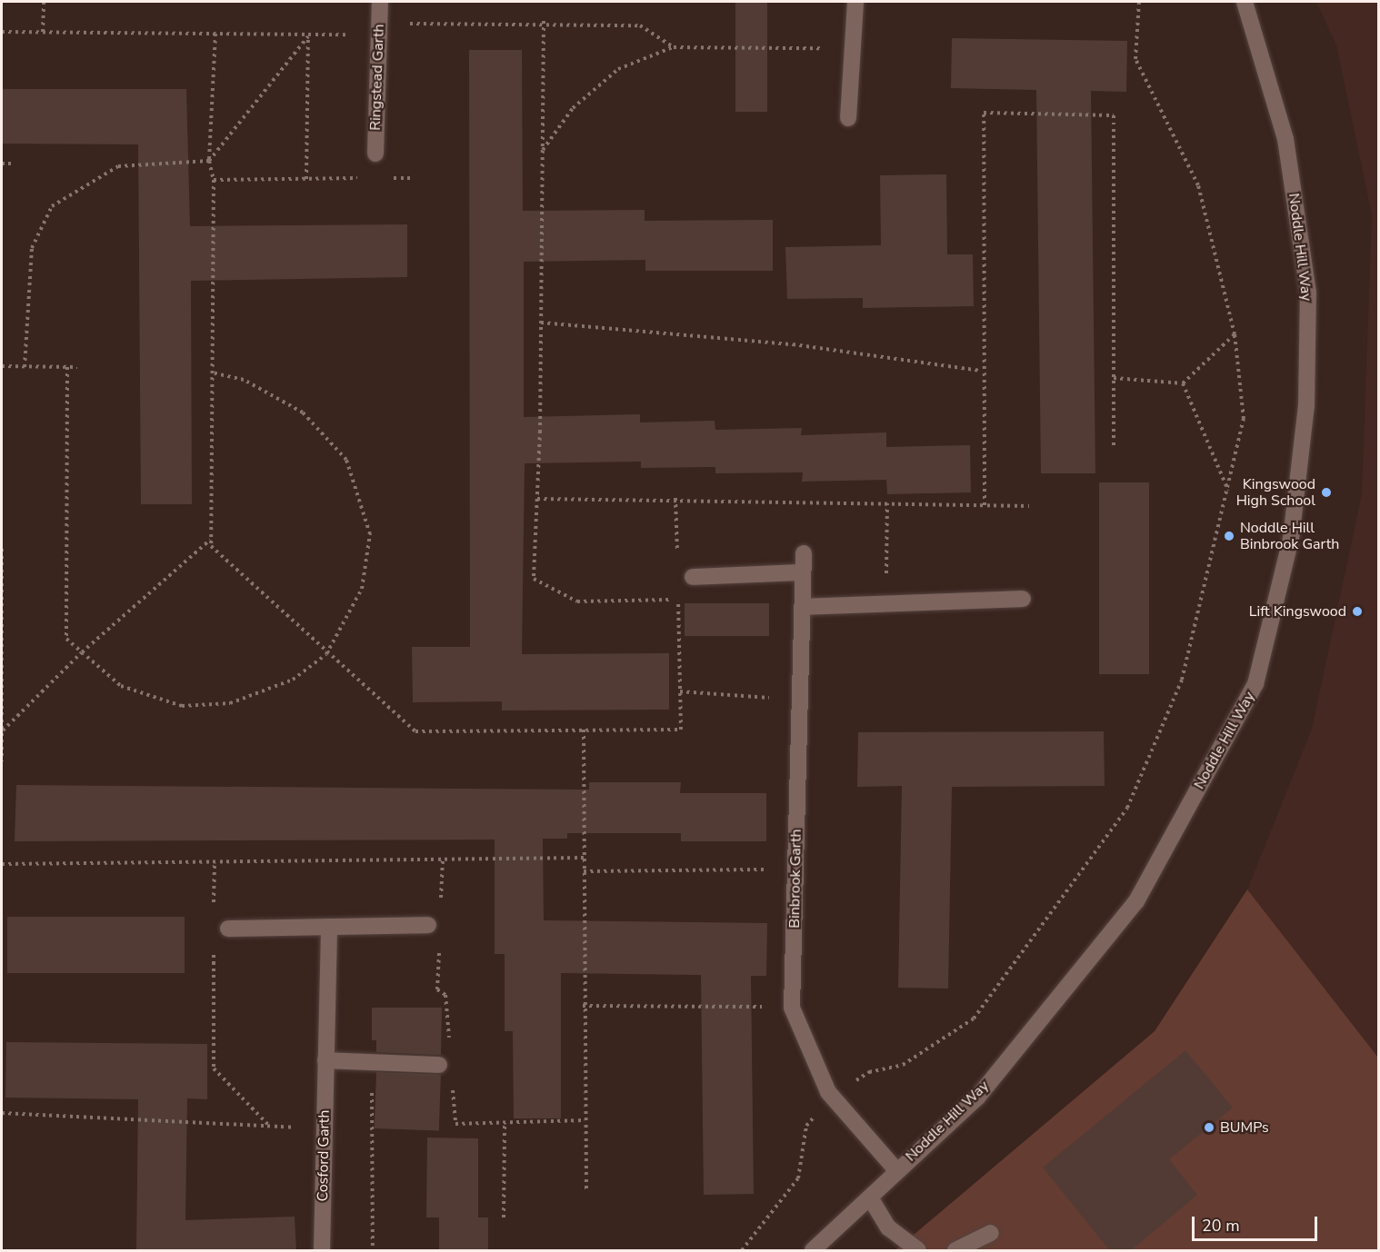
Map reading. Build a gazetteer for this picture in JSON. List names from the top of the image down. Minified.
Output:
{"streets":{"street":["Ringstead Garth","Noddle Hill Way","Binbrook Garth","Cosford Garth"]},"crossings":[["Noddle Hill Way","Binbrook Garth"]],"places":["Kingswood High School","Noddle Hill Binbrook Garth","Lift Kingswood","BUMPs"],"scale_bar":"20 m"}
